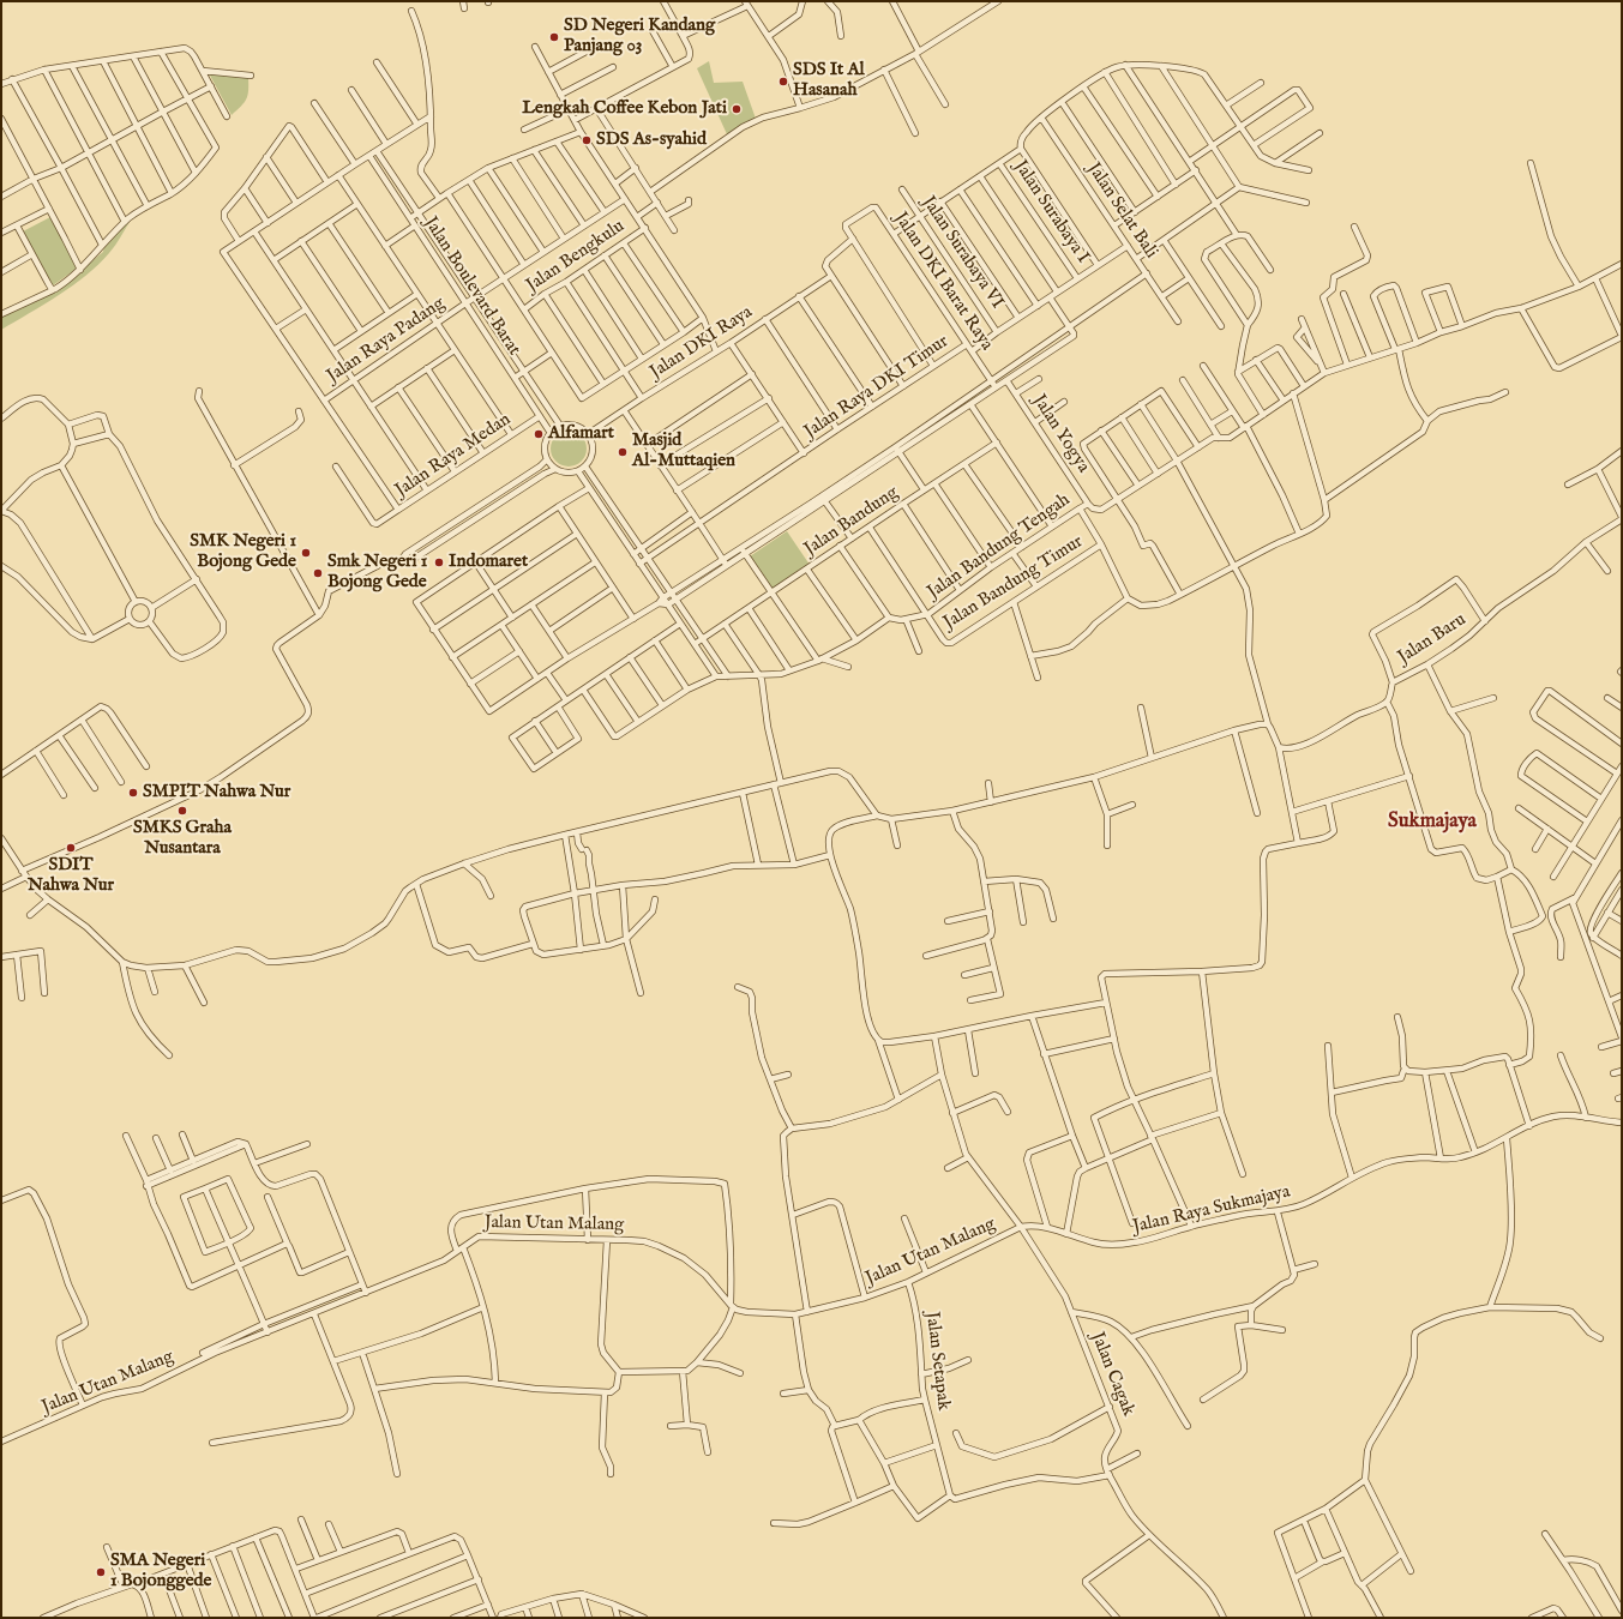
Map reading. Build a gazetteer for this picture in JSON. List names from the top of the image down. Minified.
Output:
{"streets":{"street":["Jalan Selat Bali","Jalan Surabaya I","Jalan Surabaya VI","Jalan Bengkulu","Jalan DKI Barat Raya","Jalan Boulevard Barat","Jalan Raya Padang","Jalan DKI Raya","Jalan Raya DKI Timur","Jalan Yogya","Jalan Raya Medan","Jalan Bandung","Jalan Bandung Tengah","Jalan Bandung Timur","Jalan Baru","Jalan Raya Sukmajaya","Jalan Utan Malang","Jalan Setapak","Jalan Cagak"]},"crossings":[["Jalan DKI Barat Raya","Jalan Raya DKI Timur"],["Jalan Boulevard Barat","Jalan Raya Padang"],["Jalan Boulevard Barat","Jalan DKI Raya"],["Jalan Boulevard Barat","Jalan Raya Medan"],["Jalan Raya Padang","Jalan Raya Medan"],["Jalan Yogya","Jalan Bandung Tengah"],["Jalan Bandung Tengah","Jalan Bandung Timur"],["Jalan Raya Sukmajaya","Jalan Utan Malang"],["Jalan Raya Sukmajaya","Jalan Cagak"],["Jalan Utan Malang","Jalan Setapak"],["Jalan Utan Malang","Jalan Cagak"]],"districts":["Sukmajaya"],"places":["SD Negeri Kandang Panjang 03","SDS It Al Hasanah","Lengkah Coffee Kebon Jati","SDS As-syahid","Alfamart","Masjid Al-Muttaqien","SMK Negeri 1 Bojong Gede","Indomaret","Smk Negeri 1 Bojong Gede","SMPIT Nahwa Nur","SMKS Graha Nusantara","SDIT Nahwa Nur","SMA Negeri 1 Bojonggede"]}
